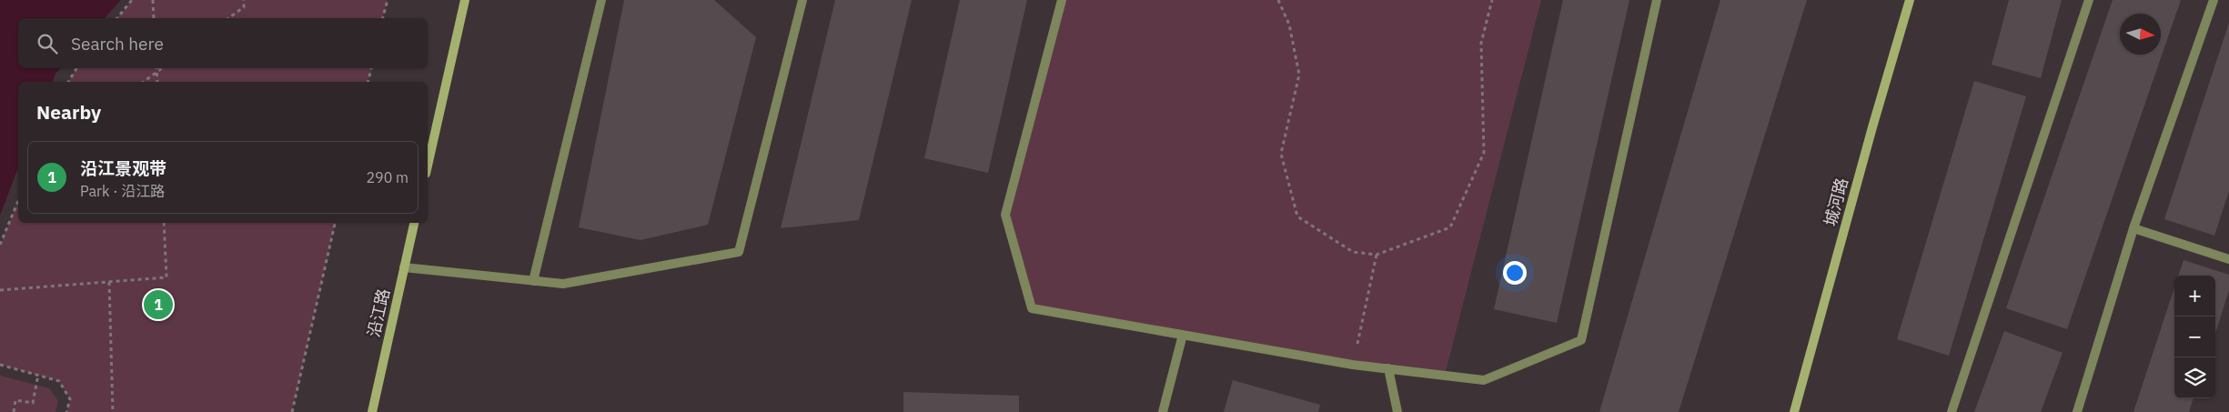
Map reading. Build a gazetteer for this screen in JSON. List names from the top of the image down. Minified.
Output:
{"streets":{"main road":["城河路","沿江路"]},"north":"right","page":{"search":"Search here","heading":"Nearby","list":[{"mark":"1","name":"沿江景观带","note":"Park · 沿江路","value":"290 m"}],"map_buttons":["+","−"],"pins":"1"}}
